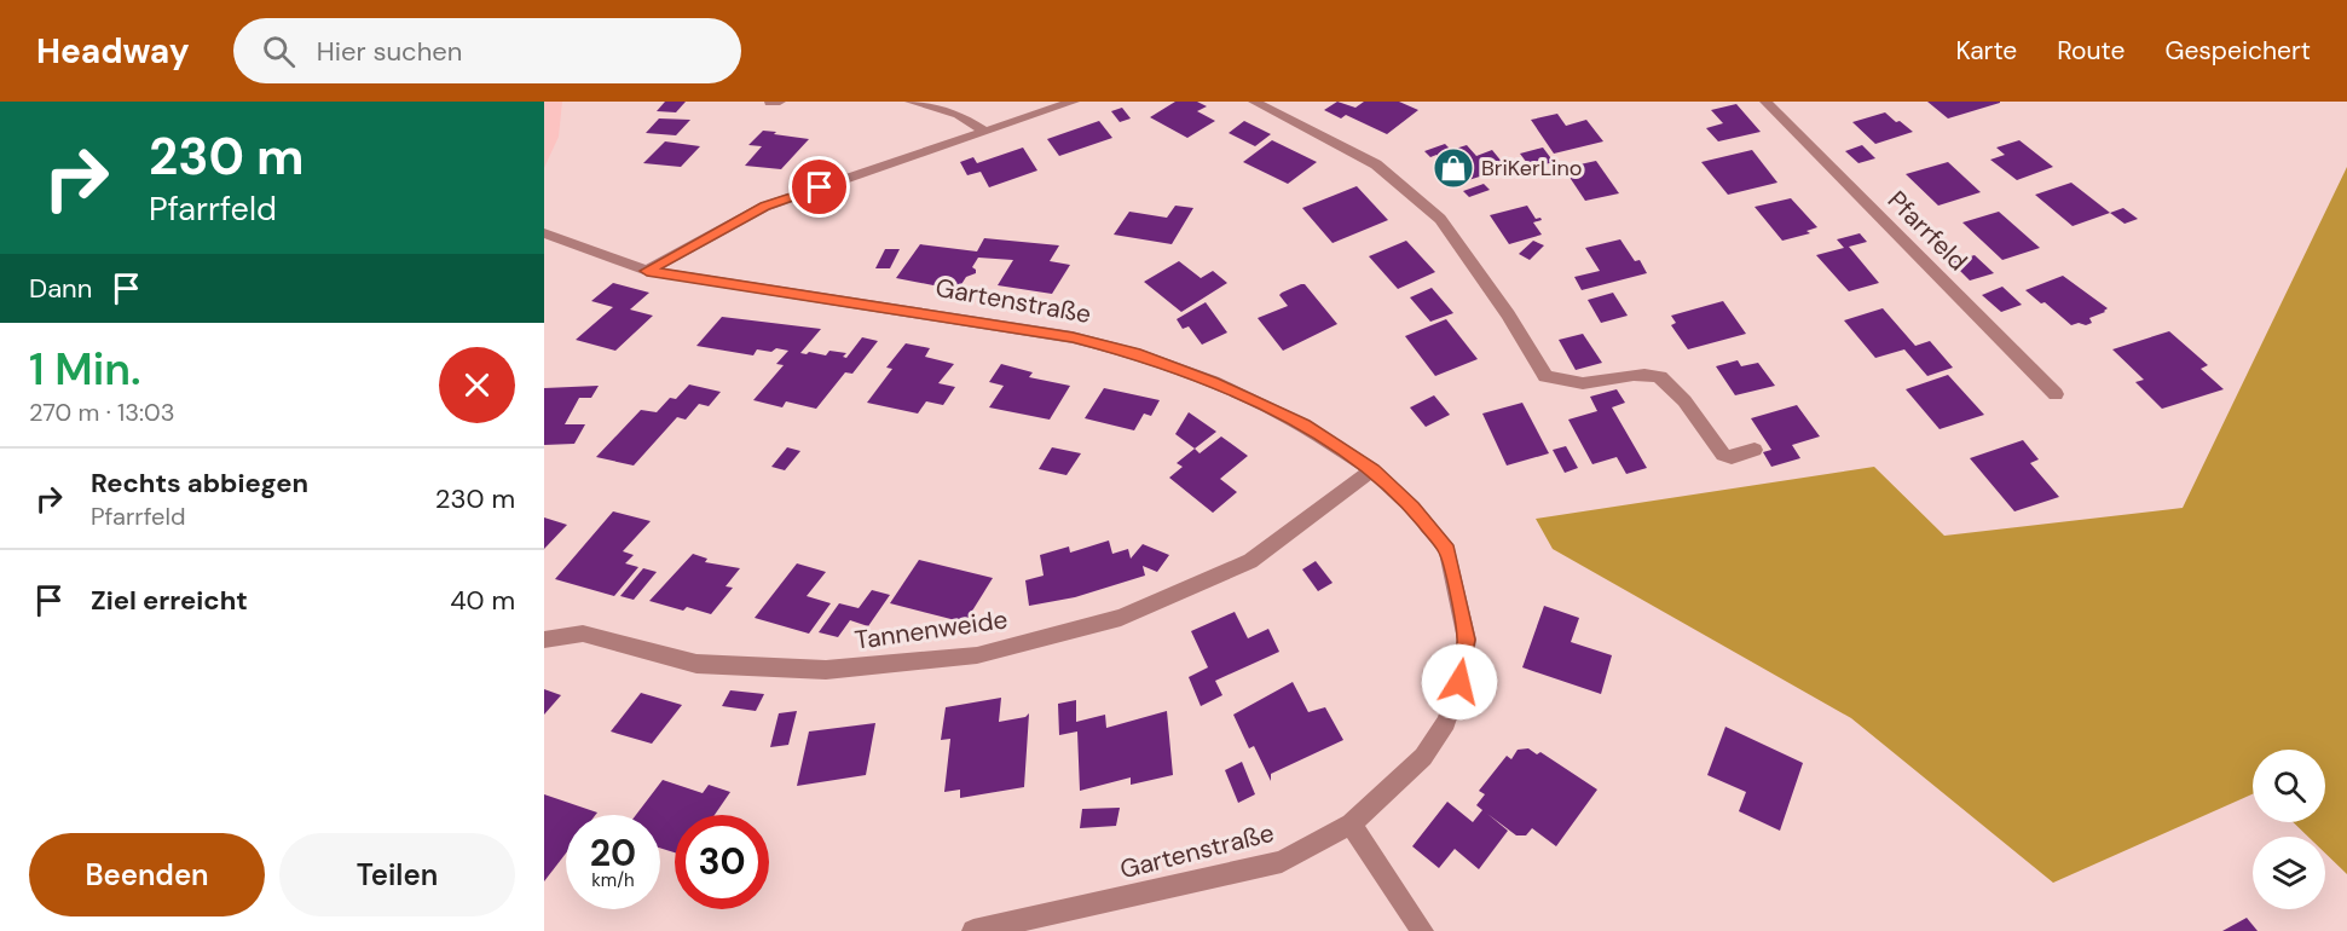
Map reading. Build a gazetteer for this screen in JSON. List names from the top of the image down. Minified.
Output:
{"streets":{"street":["Pfarrfeld","Gartenstraße","Tannenweide"]},"crossings":[["Gartenstraße","Tannenweide"]],"places":{"shop":["BriKerLino"]},"page":{"header":"Headway","search":"Hier suchen","nav":["Karte","Route","Gespeichert"],"turn":["230 m","Pfarrfeld"],"then":"Dann","heading":["1 Min.","270 m · 13:03"],"list":[{"name":"Rechts abbiegen","note":"Pfarrfeld","value":"230 m"},{"name":"Ziel erreicht","value":"40 m"}],"speed":"20 km/h","limit":"30","buttons":["Beenden","Teilen"]}}
